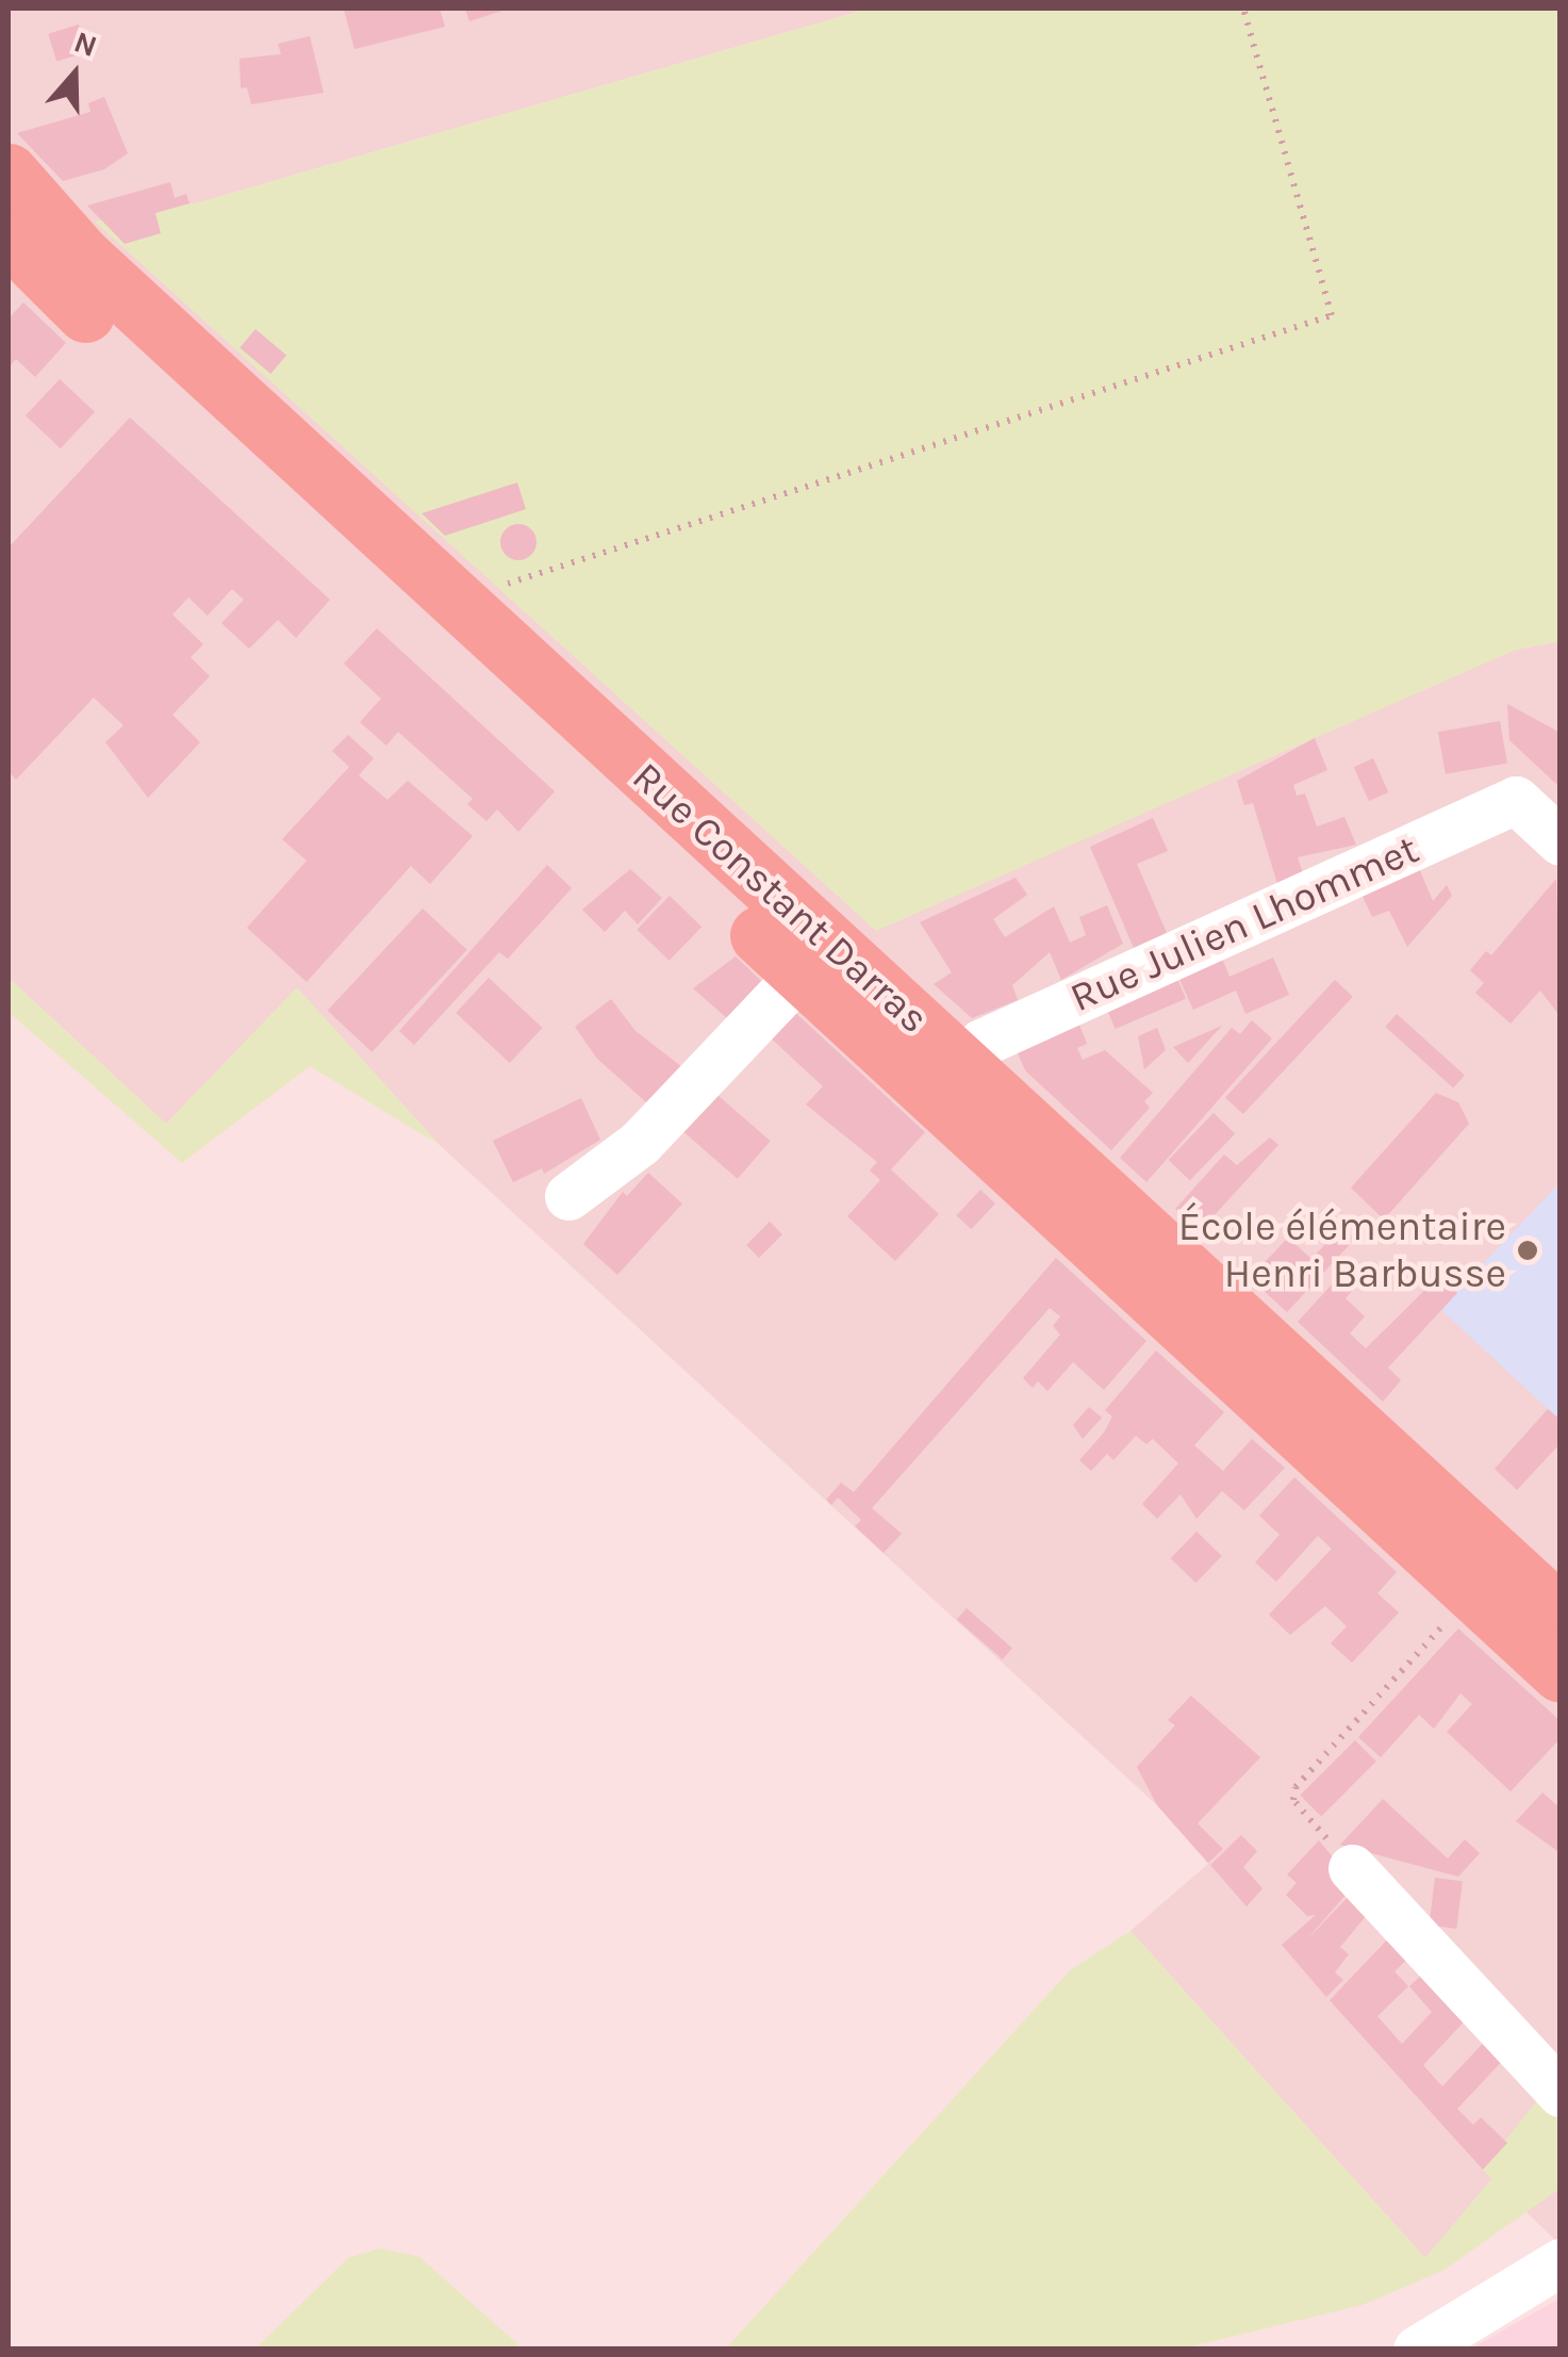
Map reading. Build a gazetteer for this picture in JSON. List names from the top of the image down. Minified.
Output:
{"streets":{"main road":["Rue Constant Darras"],"street":["Rue Julien Lhommet"]},"crossings":[["Rue Constant Darras","Rue Julien Lhommet"]],"places":["École élémentaire Henri Barbusse"],"north":"top"}
